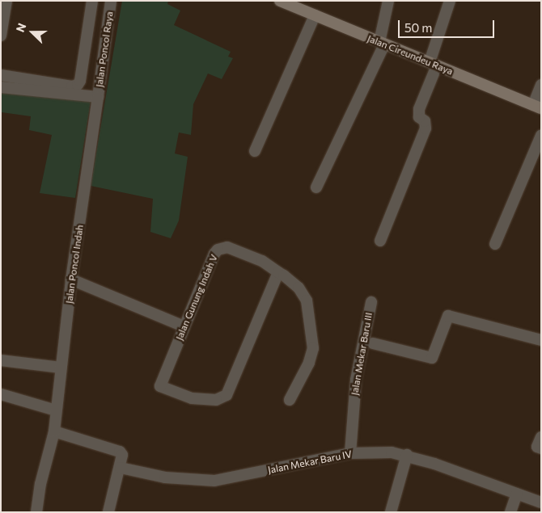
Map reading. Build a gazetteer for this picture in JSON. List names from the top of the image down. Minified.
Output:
{"streets":{"main road":["Jalan Cireundeu Raya"],"street":["Jalan Poncol Raya","Jalan Poncol Indah","Jalan Gunung Indah V","Jalan Mekar Baru III","Jalan Mekar Baru IV"]},"crossings":[["Jalan Poncol Raya","Jalan Poncol Indah"],["Jalan Mekar Baru III","Jalan Mekar Baru IV"]],"scale_bar":"50 m","north":"left"}
